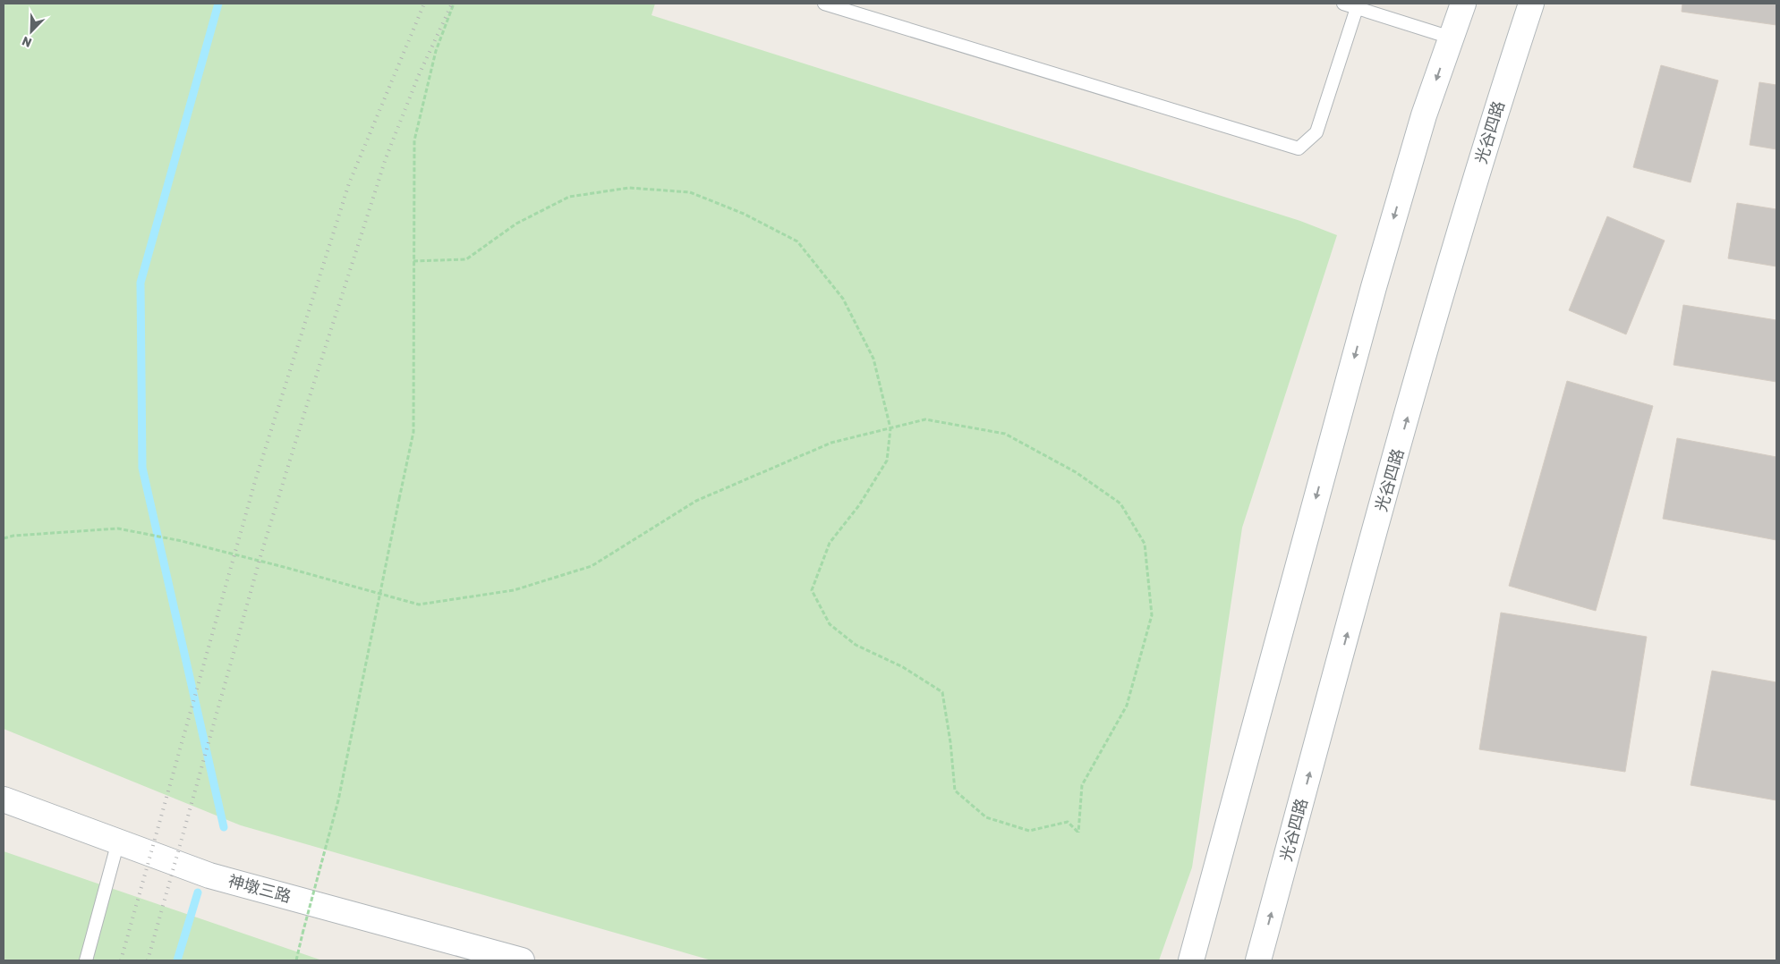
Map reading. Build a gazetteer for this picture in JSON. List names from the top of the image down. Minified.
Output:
{"streets":{"main road":["光谷四路","神墩三路"]},"north":"bottom left"}
